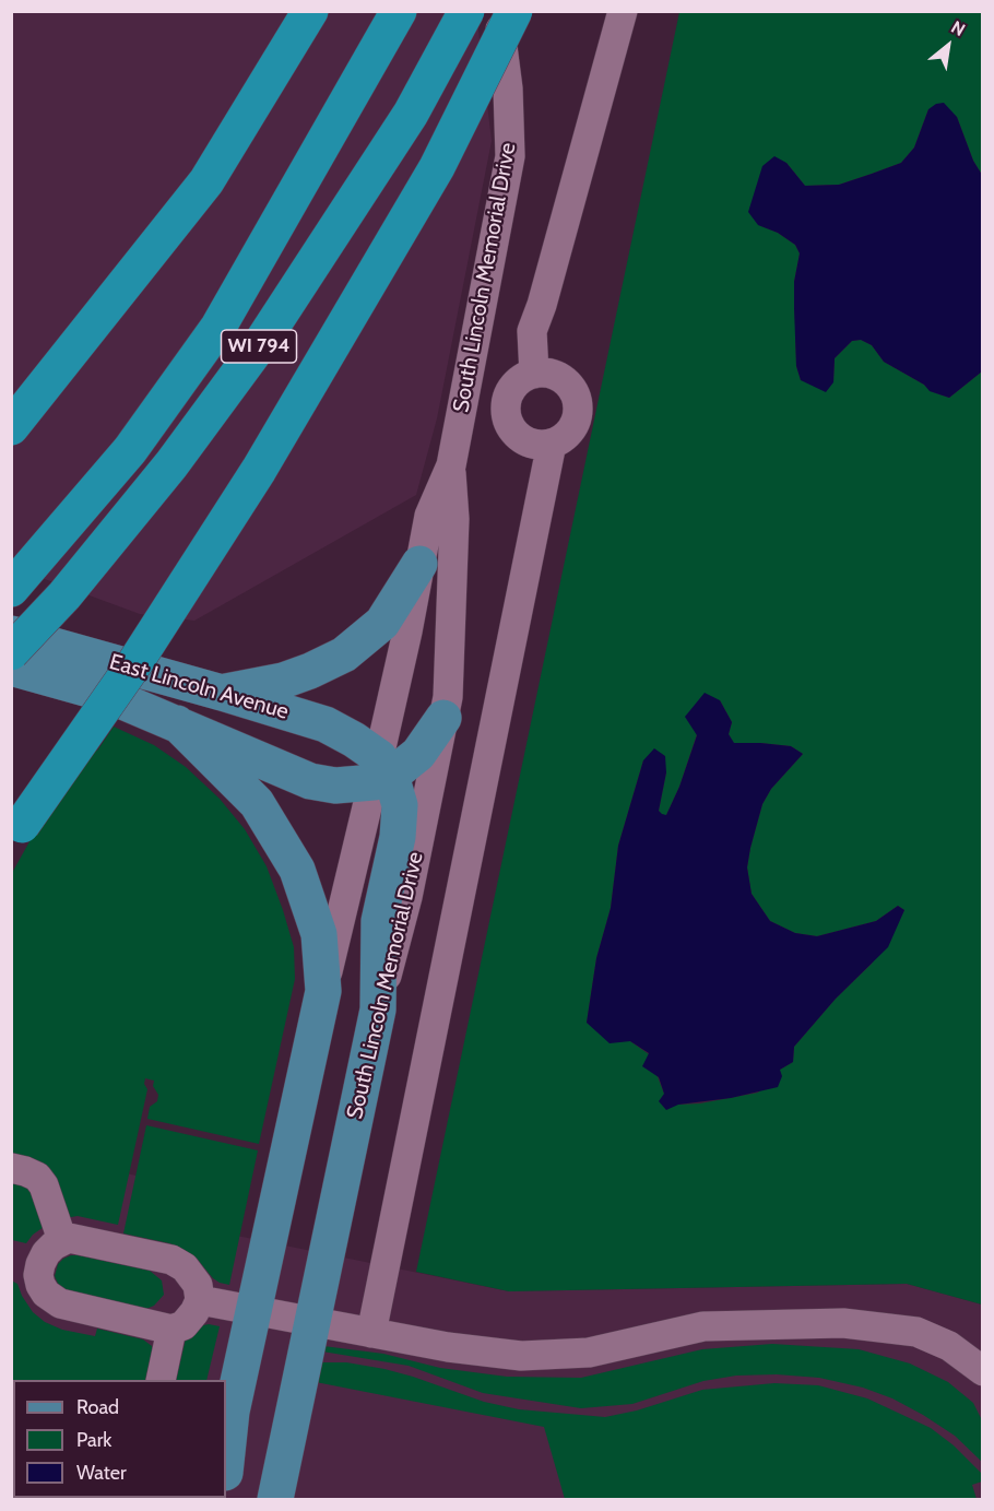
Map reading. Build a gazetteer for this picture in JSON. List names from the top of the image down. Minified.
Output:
{"streets":{"highway":["WI 794"],"main road":["South Lincoln Memorial Drive","East Lincoln Avenue"]},"crossings":[["South Lincoln Memorial Drive","East Lincoln Avenue"]],"legend":["Road","Park","Water"],"north":"top right"}
